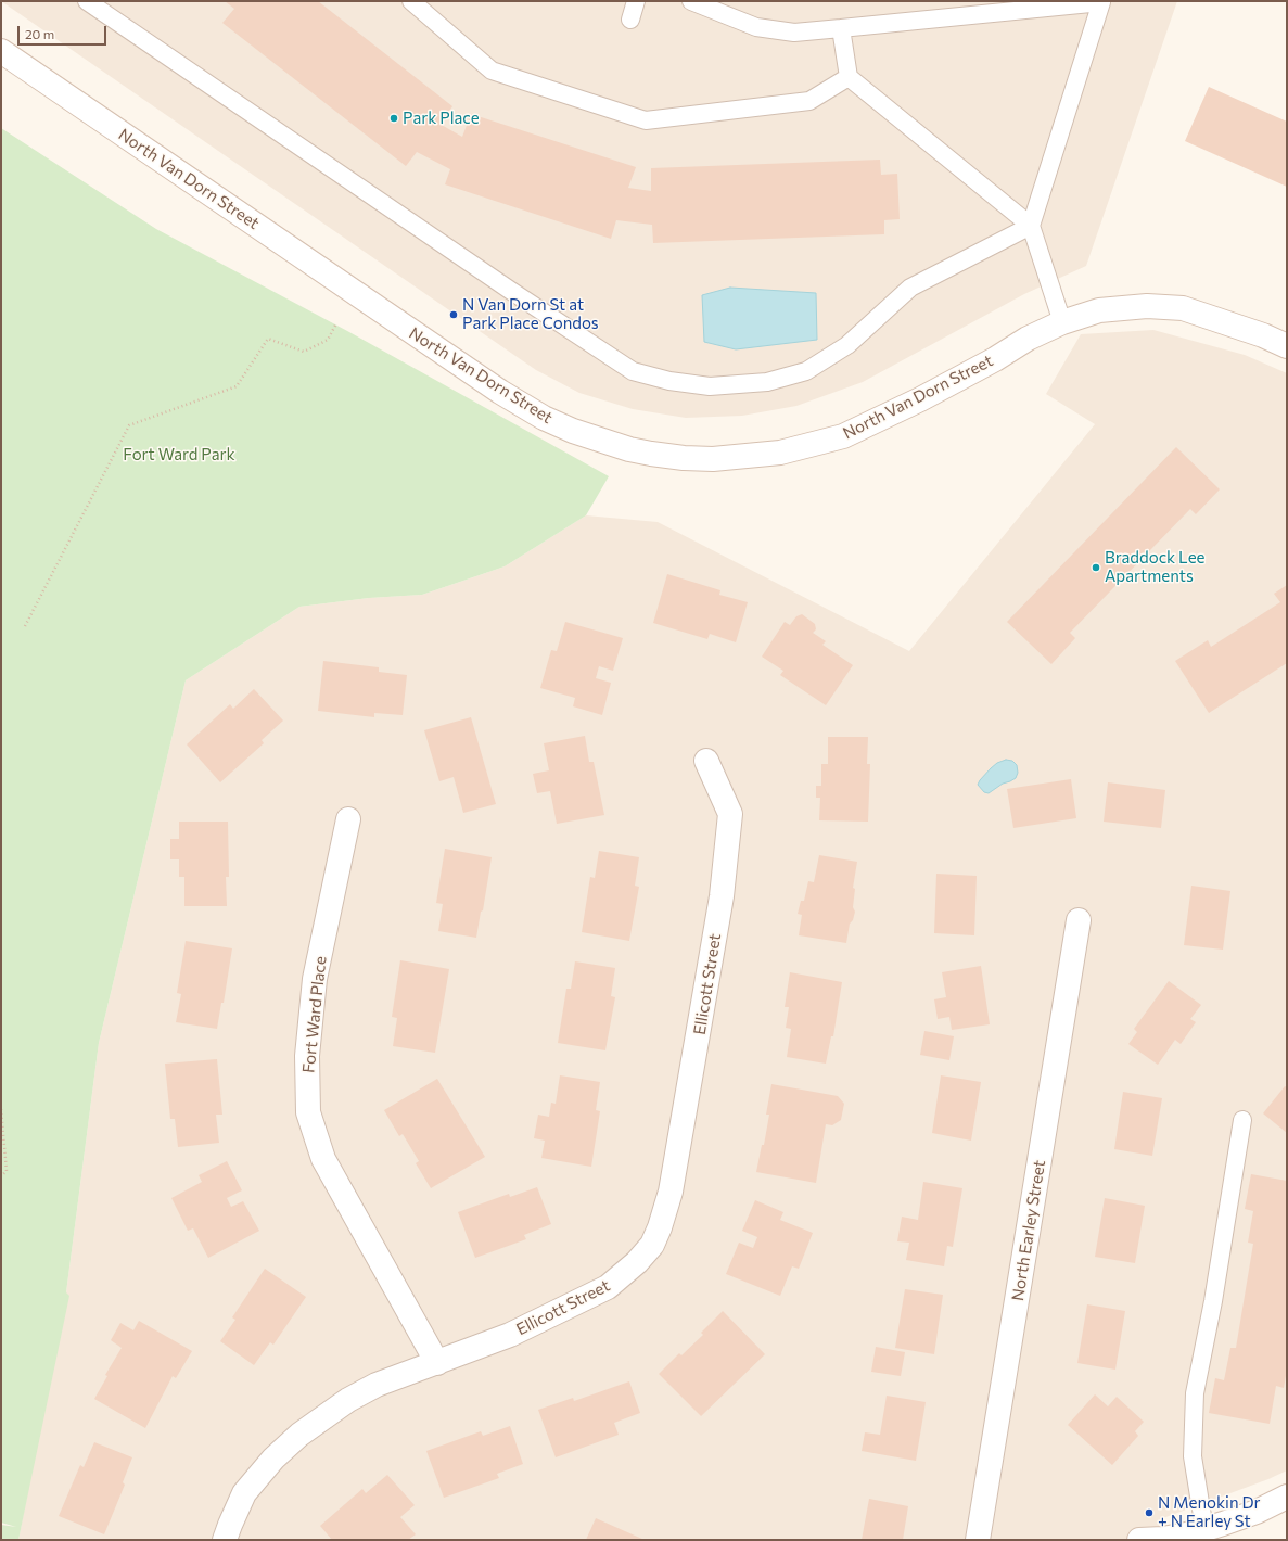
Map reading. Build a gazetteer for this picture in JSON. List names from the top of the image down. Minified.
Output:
{"streets":{"street":["North Van Dorn Street","Ellicott Street","Fort Ward Place","North Earley Street"]},"crossings":[["Ellicott Street","Fort Ward Place"]],"parks":["Fort Ward Park"],"places":["Park Place","N Van Dorn St at Park Place Condos","Braddock Lee Apartments","N Menokin Dr + N Earley St"],"scale_bar":"20 m"}
